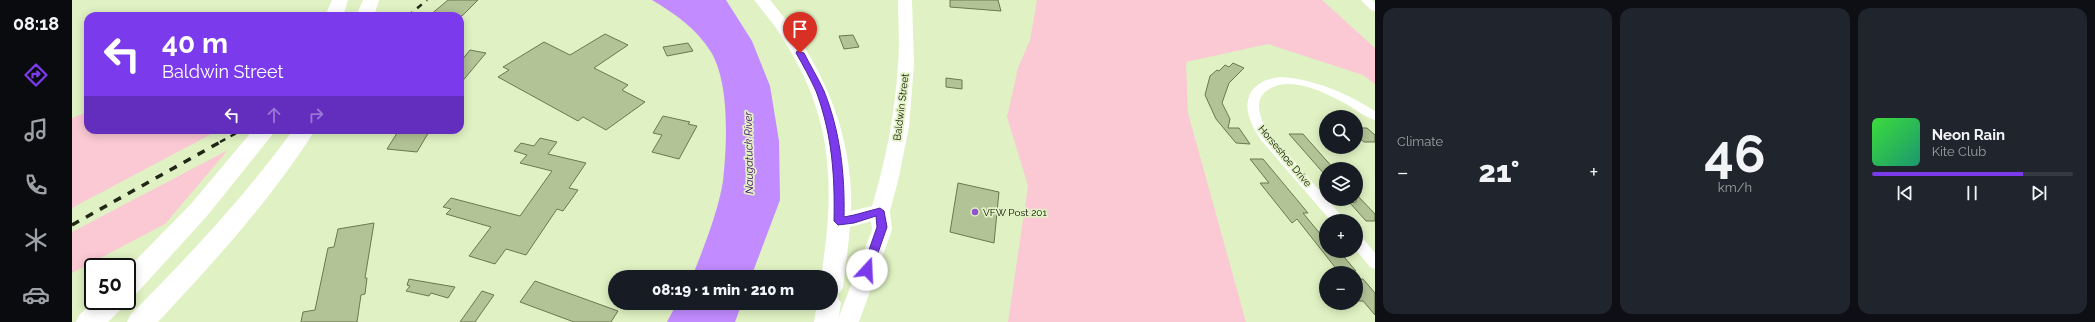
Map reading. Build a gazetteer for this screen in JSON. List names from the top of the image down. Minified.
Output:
{"streets":{"main road":["Baldwin Street"],"street":["Horseshoe Drive"]},"water":["Naugatuck River"],"places":["VFW Post 201"],"page":{"tabs":"08:18","tile":["Climate",["46","km/h"]],"turn":["40 m","Baldwin Street"],"map_buttons":["+","−"],"song":["Neon Rain","Kite Club"],"heat":["−","21°","+"],"limit":"50","trip":"08:19 · 1 min · 210 m"}}
